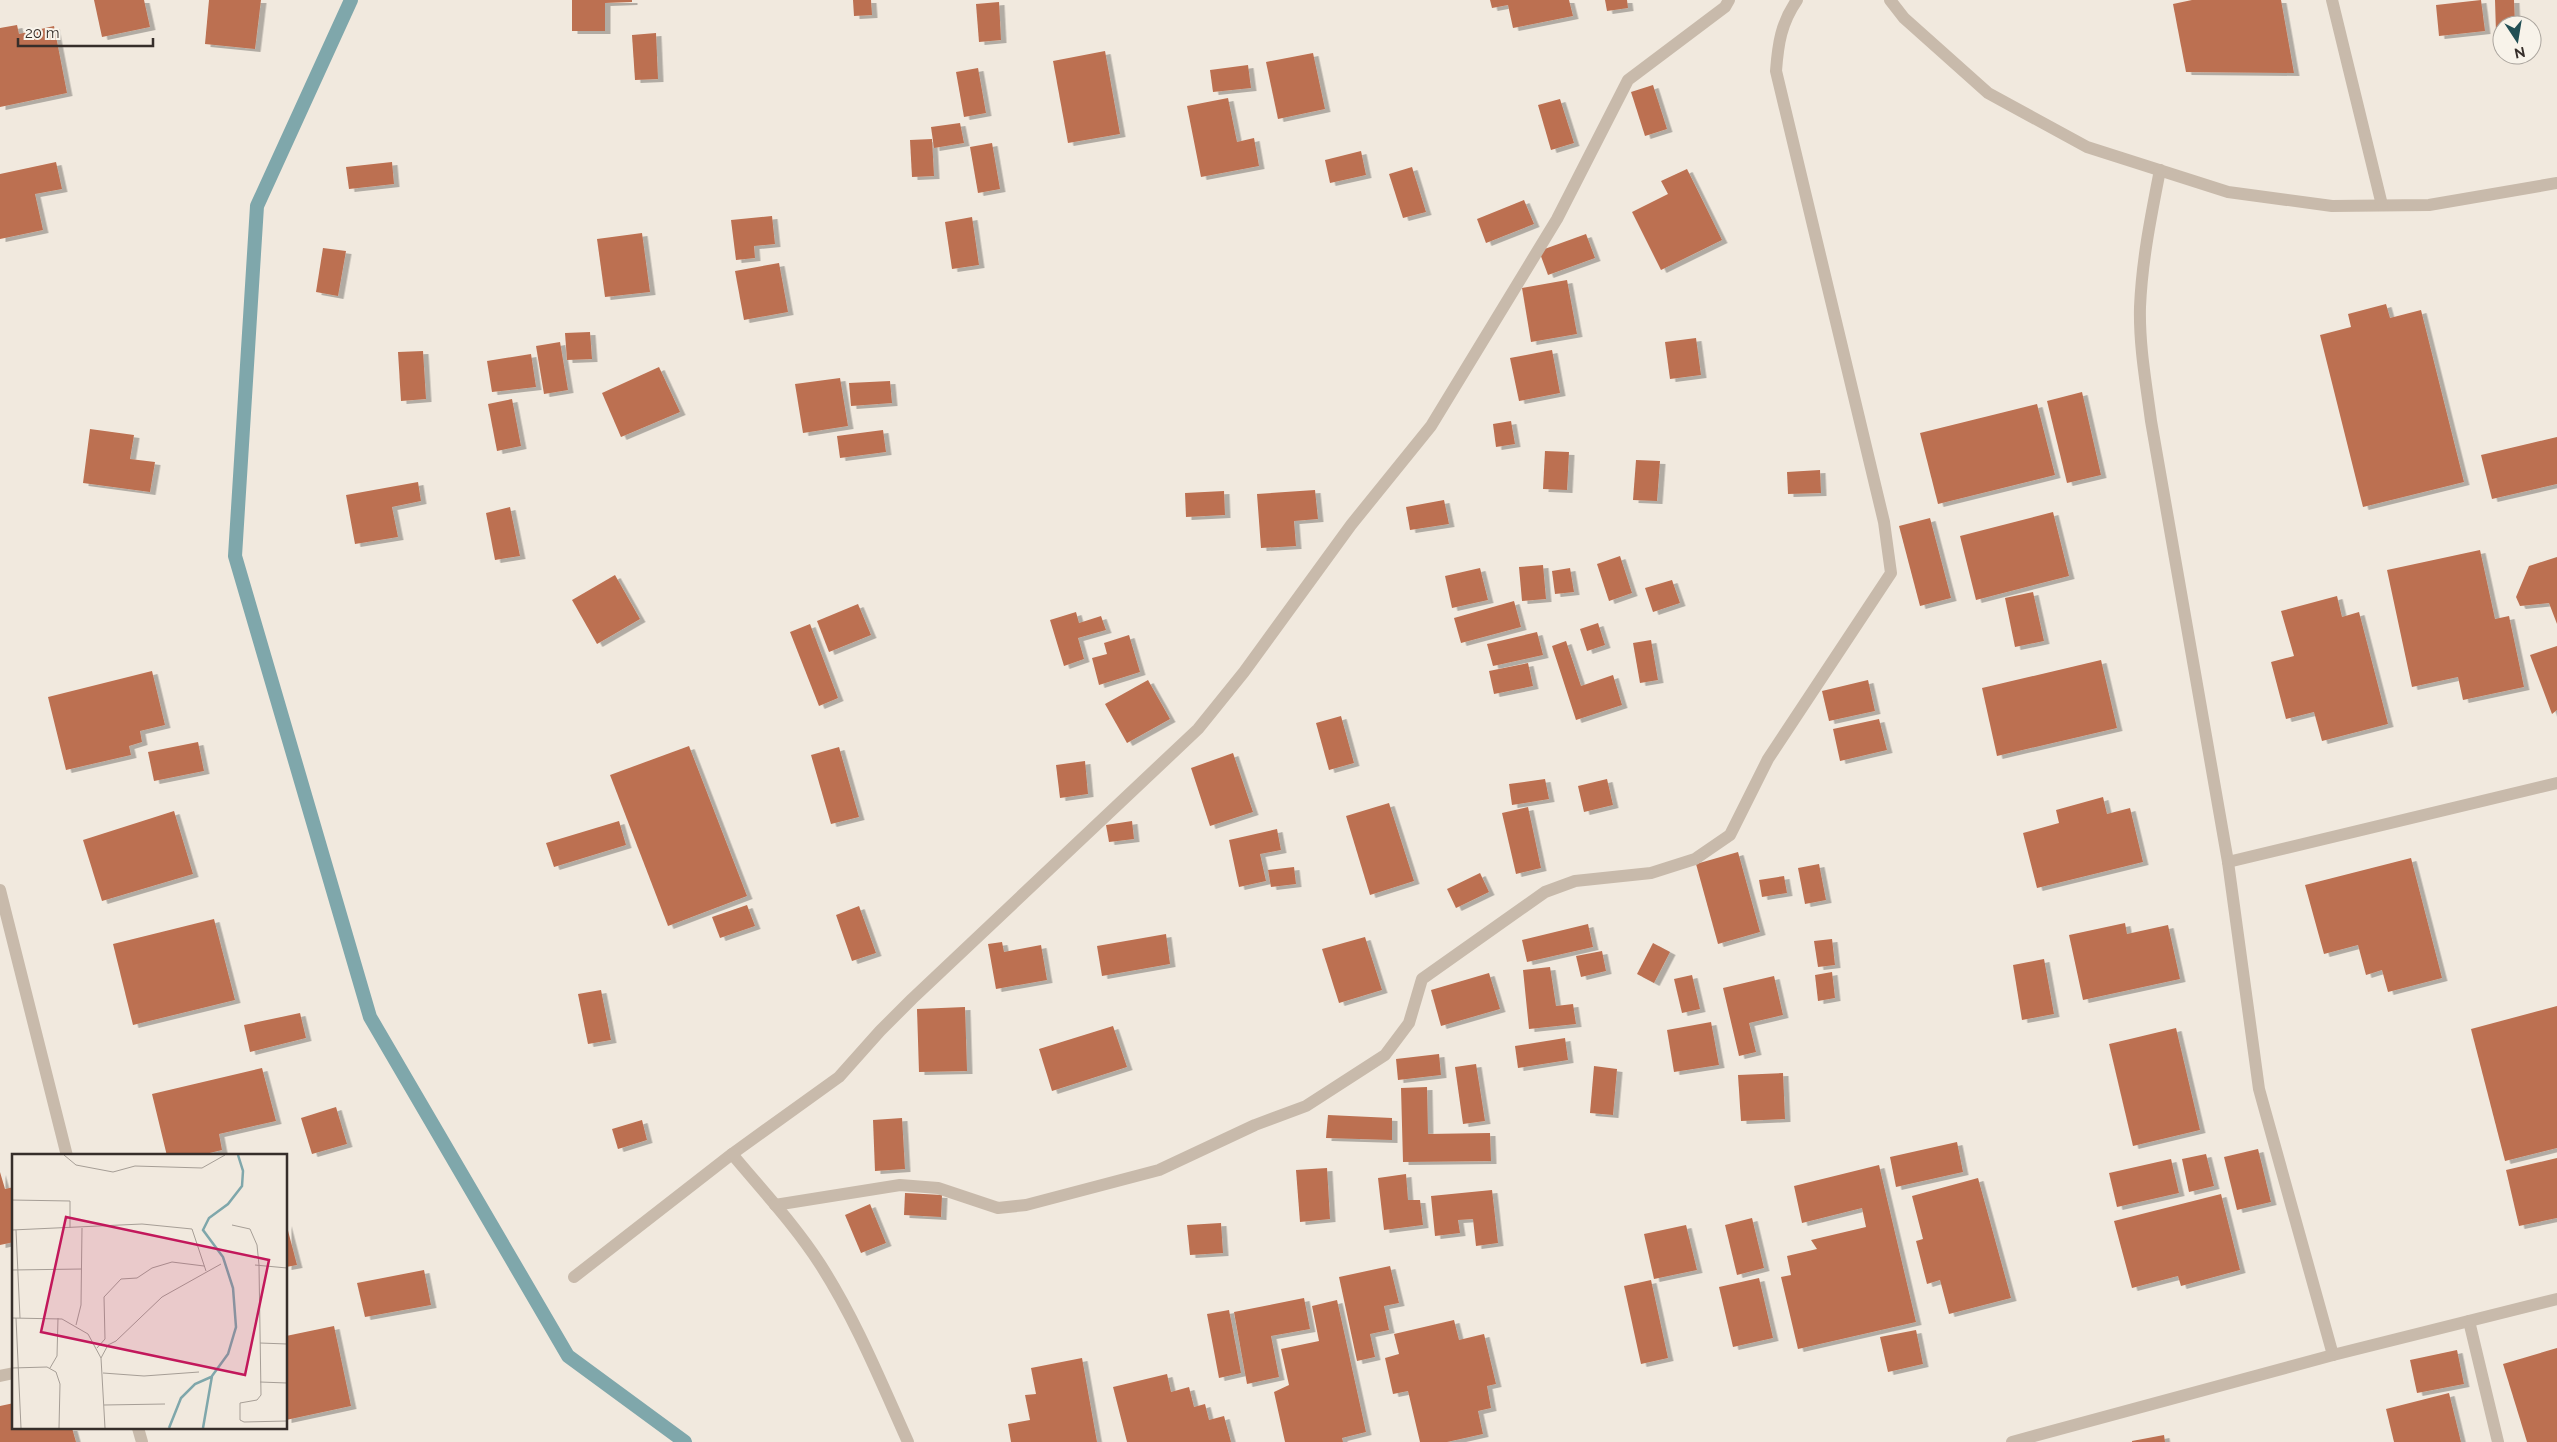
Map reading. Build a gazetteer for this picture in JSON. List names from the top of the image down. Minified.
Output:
{"scale_bar":"20 m","north":"bottom"}
